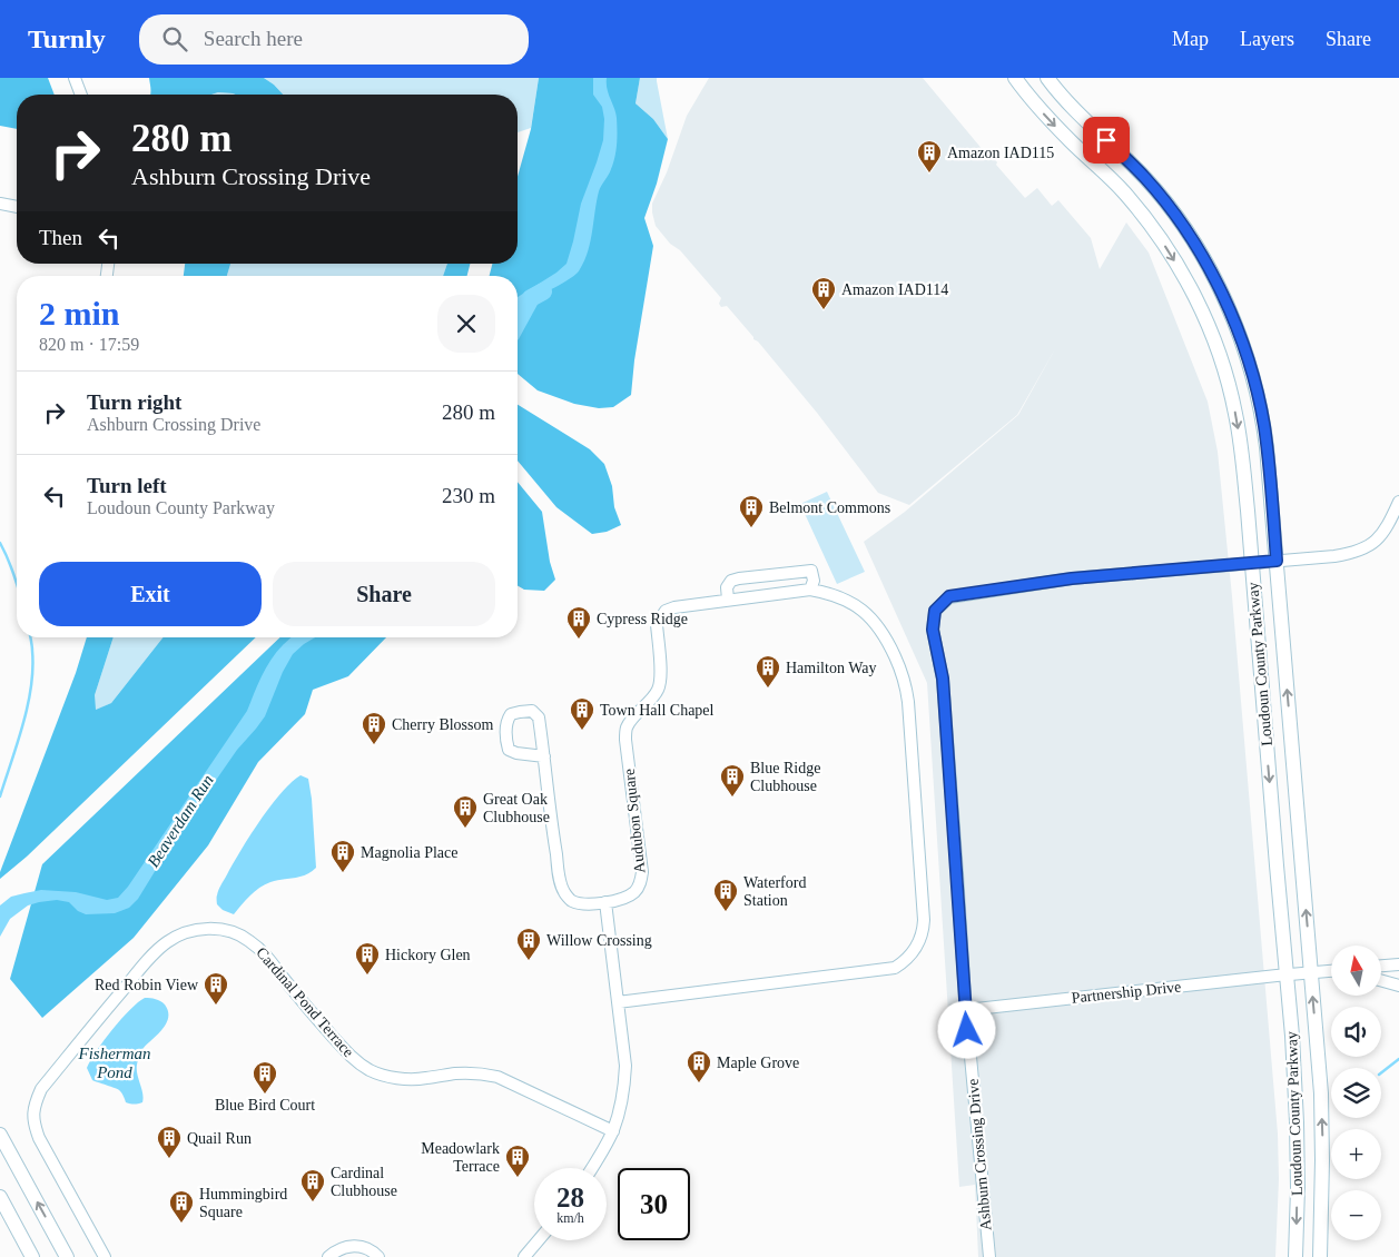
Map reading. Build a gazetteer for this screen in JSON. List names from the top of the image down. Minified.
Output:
{"streets":{"main road":["Loudoun County Parkway"],"street":["Audubon Square","Partnership Drive","Cardinal Pond Terrace","Ashburn Crossing Drive"]},"crossings":[["Loudoun County Parkway","Partnership Drive"],["Loudoun County Parkway","Ashburn Crossing Drive"],["Partnership Drive","Ashburn Crossing Drive"]],"water":["Beaverdam Run","Fisherman Pond"],"places":{"building":["Amazon IAD115","Amazon IAD114","Belmont Commons","Cypress Ridge","Hamilton Way","Town Hall Chapel","Cherry Blossom","Blue Ridge Clubhouse","Great Oak Clubhouse","Magnolia Place","Waterford Station","Willow Crossing","Hickory Glen","Red Robin View","Maple Grove","Blue Bird Court","Quail Run","Meadowlark Terrace","Cardinal Clubhouse","Hummingbird Square"]},"north":"top","page":{"header":"Turnly","search":"Search here","nav":["Map","Layers","Share"],"turn":["280 m","Ashburn Crossing Drive"],"then":"Then","heading":["2 min","820 m · 17:59"],"list":[{"name":"Turn right","note":"Ashburn Crossing Drive","value":"280 m"},{"name":"Turn left","note":"Loudoun County Parkway","value":"230 m"}],"buttons":["Exit","Share"],"map_buttons":["+","−"],"speed":"28 km/h","limit":"30"}}
